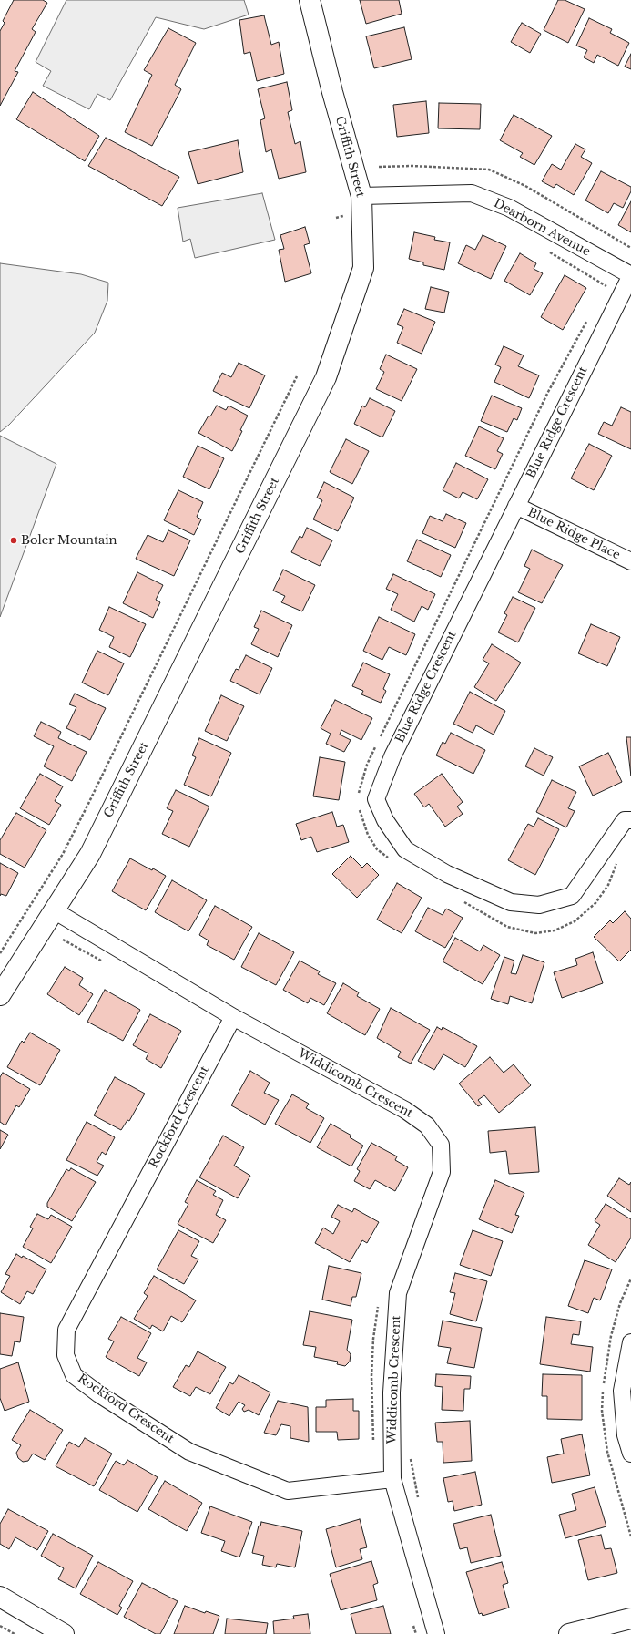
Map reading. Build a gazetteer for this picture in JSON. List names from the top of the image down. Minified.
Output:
{"streets":{"street":["Griffith Street","Dearborn Avenue","Blue Ridge Crescent","Blue Ridge Place","Widdicomb Crescent","Rockford Crescent"]},"crossings":[["Griffith Street","Dearborn Avenue"],["Griffith Street","Widdicomb Crescent"],["Dearborn Avenue","Blue Ridge Crescent"],["Blue Ridge Crescent","Blue Ridge Place"],["Widdicomb Crescent","Rockford Crescent"]],"places":["Boler Mountain"]}
